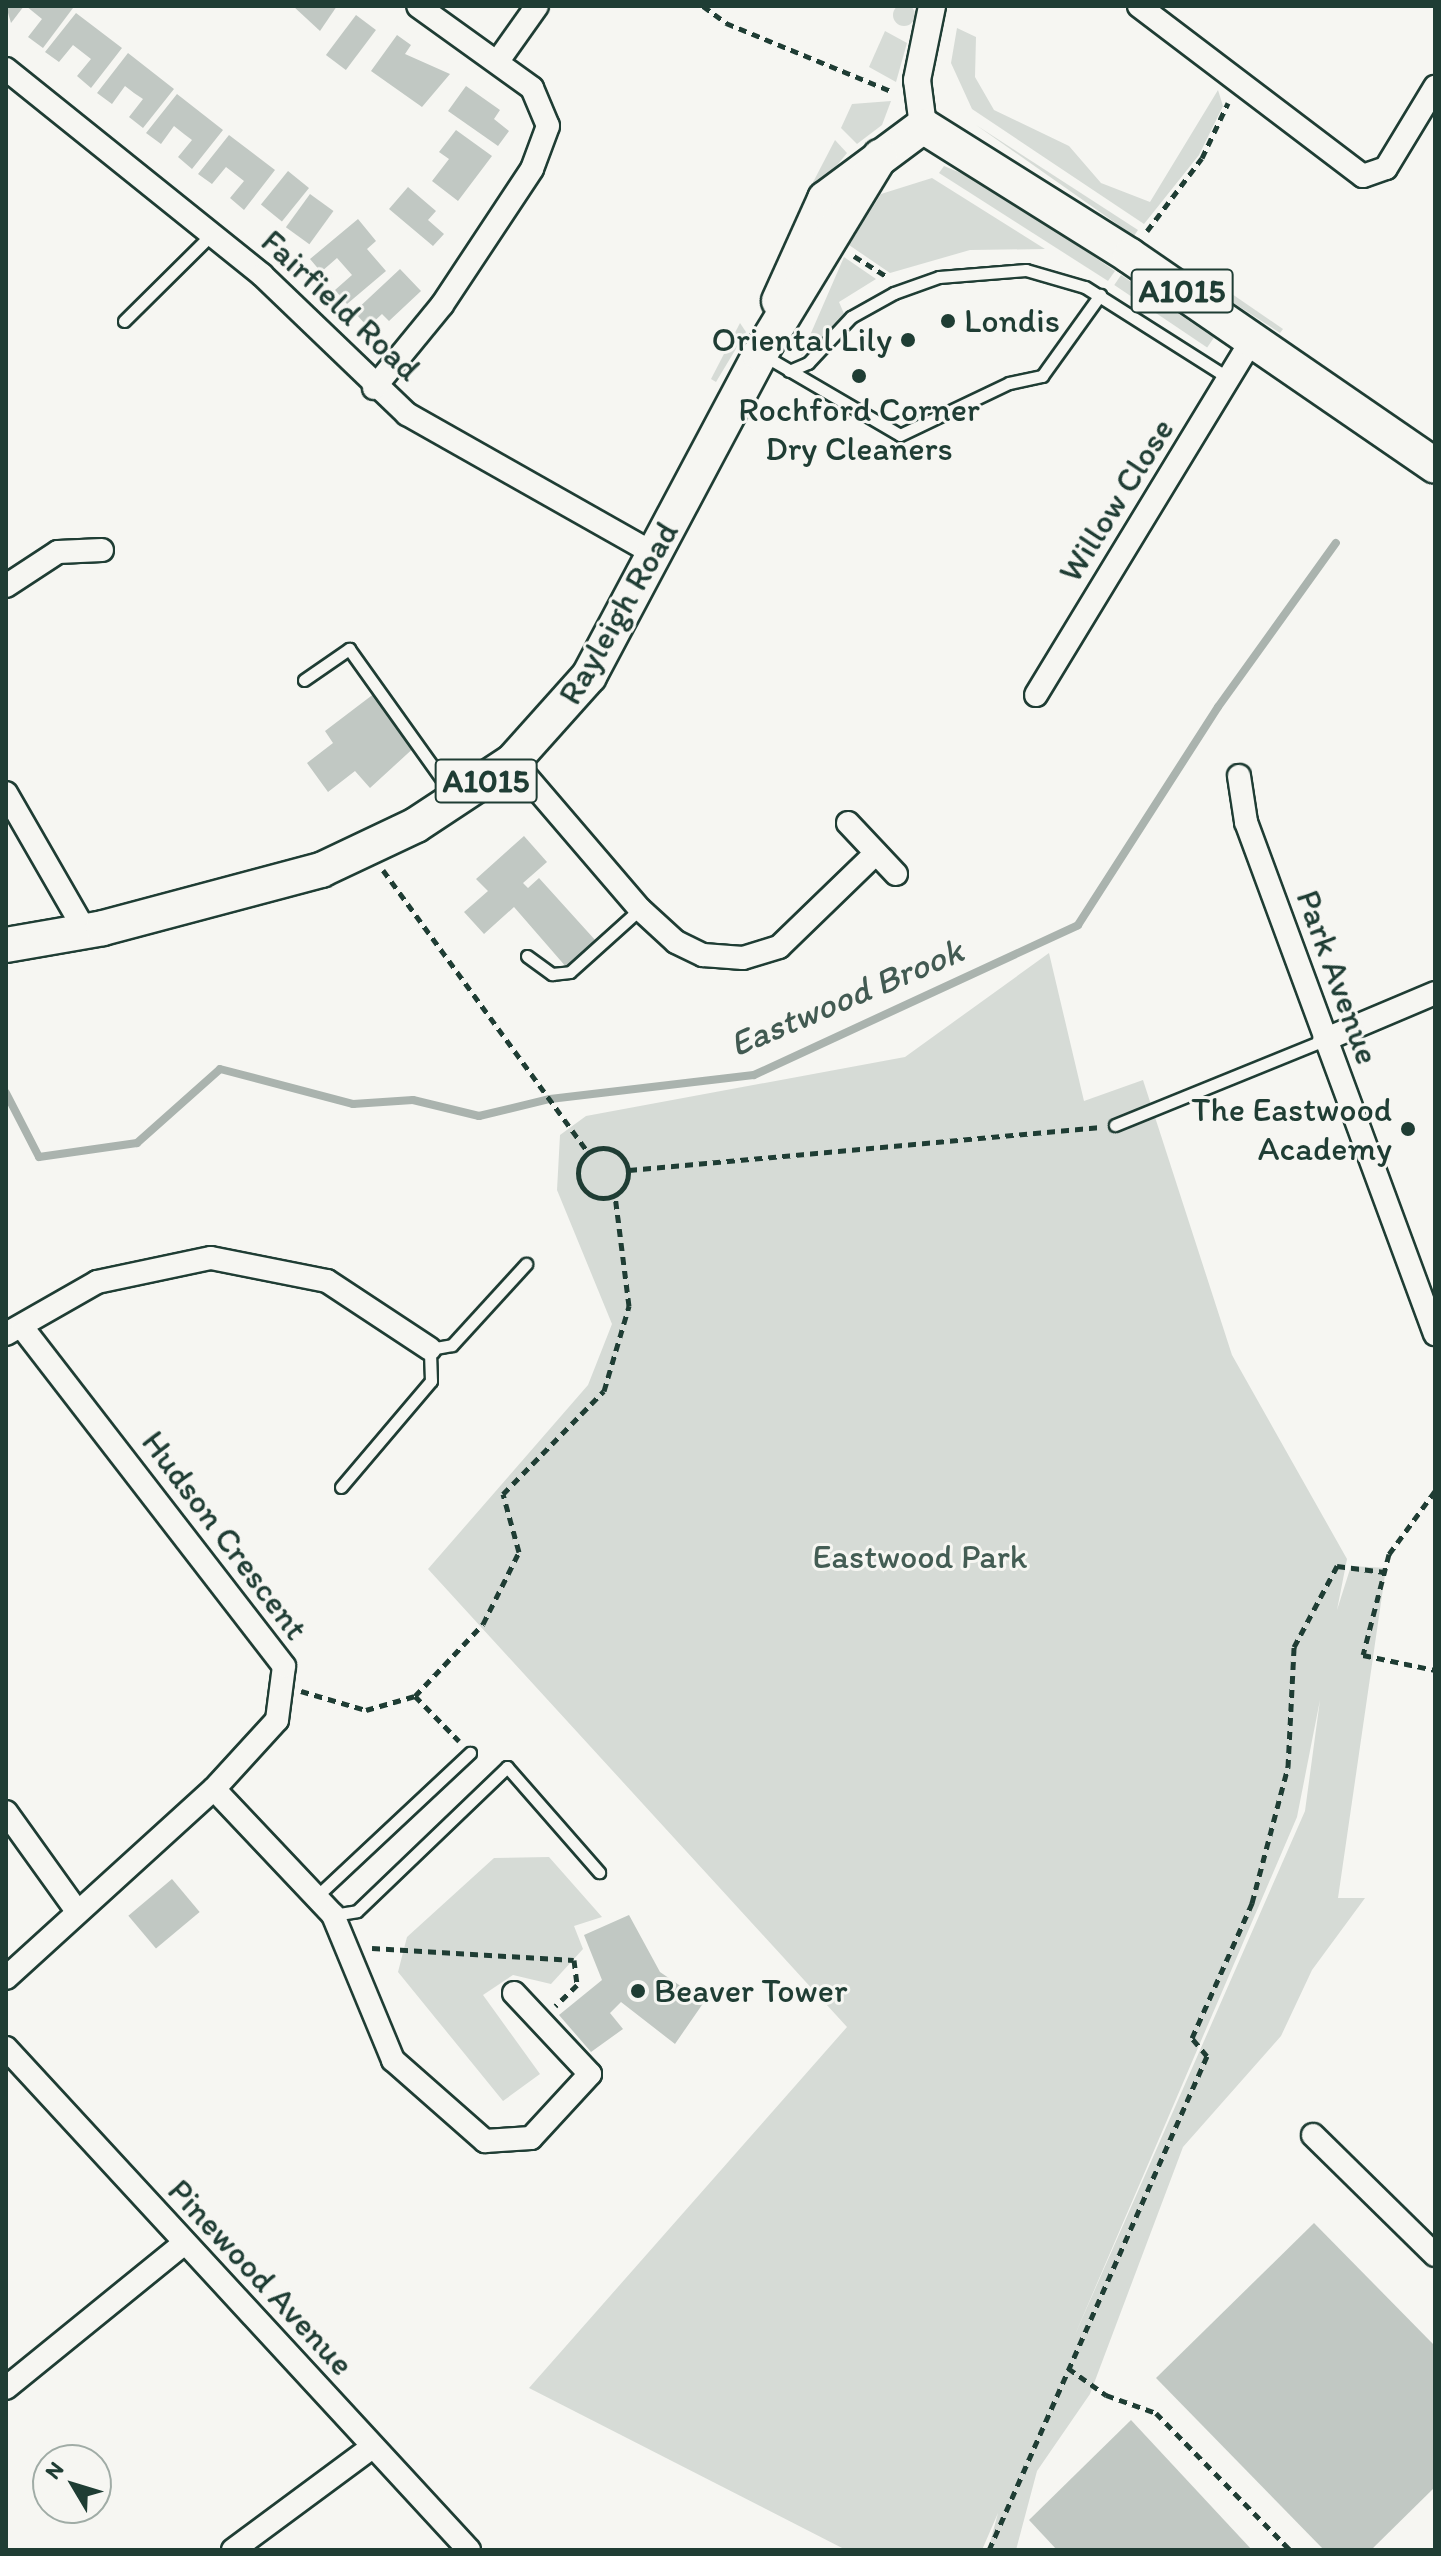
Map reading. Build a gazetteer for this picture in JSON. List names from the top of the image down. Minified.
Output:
{"streets":{"main road":["A1015","Rayleigh Road"],"street":["Fairfield Road","Willow Close","Park Avenue","Hudson Crescent","Pinewood Avenue"]},"crossings":[["A1015","Willow Close"],["A1015","Rayleigh Road"],["Fairfield Road","Rayleigh Road"]],"water":["Eastwood Brook"],"parks":["Eastwood Park"],"places":["Londis","Oriental Lily","Rochford Corner Dry Cleaners","The Eastwood Academy","Beaver Tower"],"north":"top left"}
